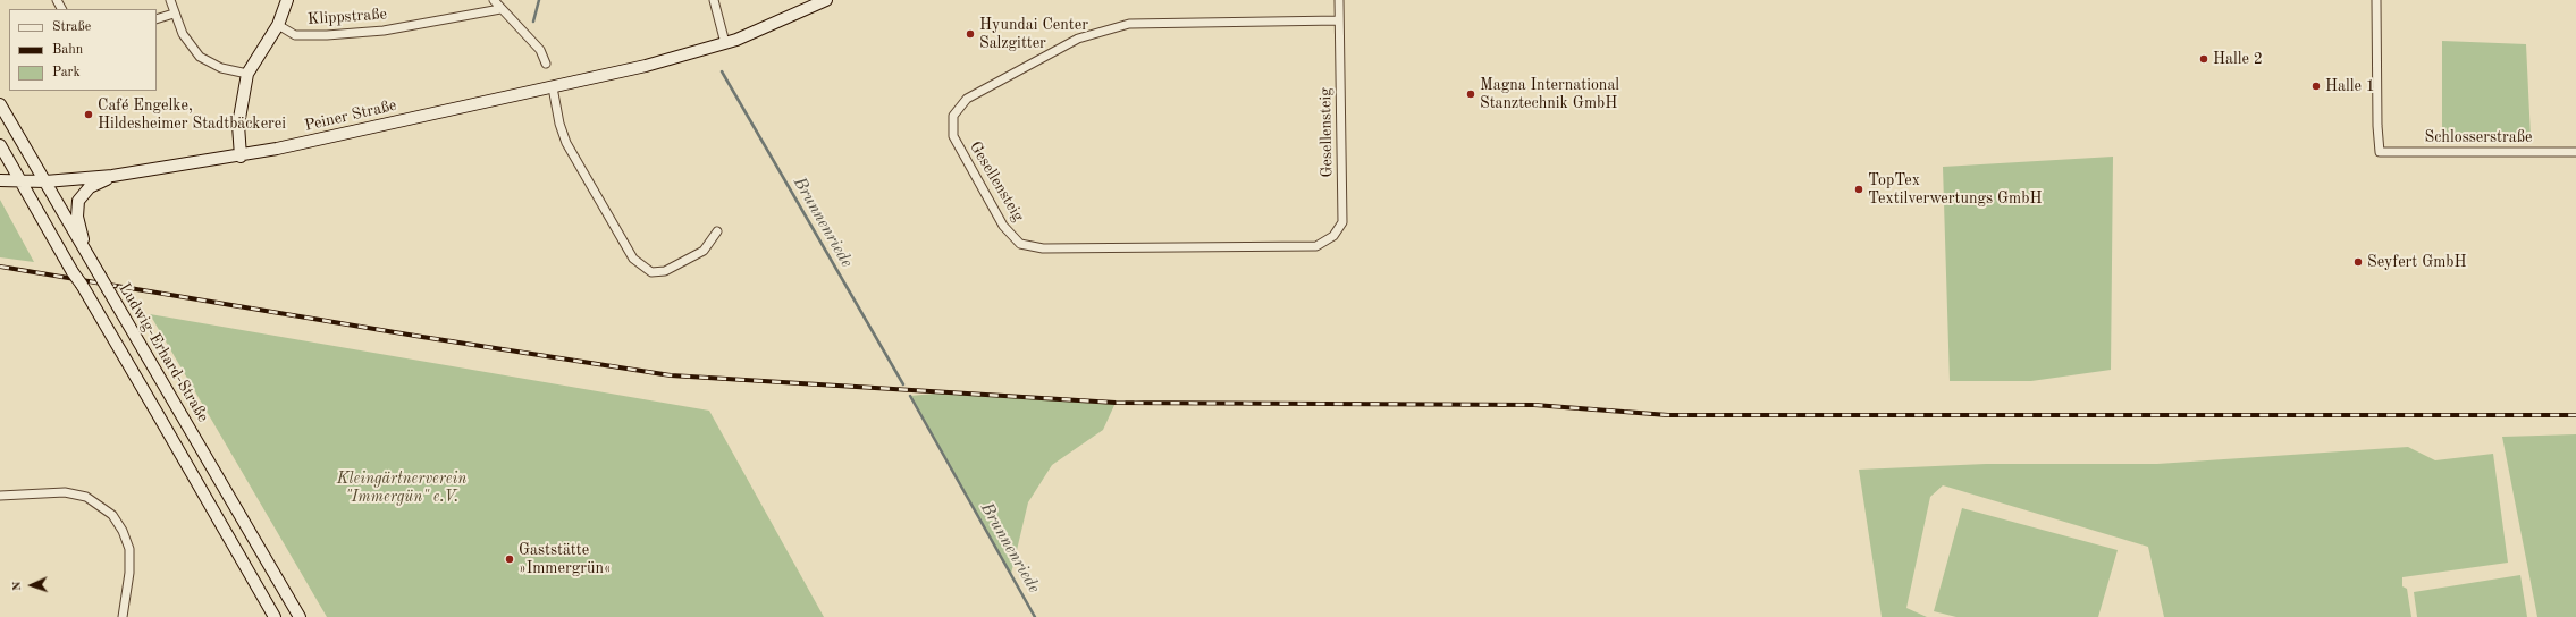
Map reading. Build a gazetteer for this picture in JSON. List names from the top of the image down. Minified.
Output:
{"streets":{"main road":["Peiner Straße","Ludwig-Erhard-Straße"],"street":["Klippstraße","Gesellensteig","Schlosserstraße"]},"crossings":[["Peiner Straße","Ludwig-Erhard-Straße"]],"water":["Brunnenriede"],"parks":["Kleingärtnerverein \"Immergün\" e.V."],"places":["Hyundai Center Salzgitter","Halle 2","Halle 1","Magna International Stanztechnik GmbH","Café Engelke, Hildesheimer Stadtbäckerei","TopTex Textilverwertungs GmbH","Seyfert GmbH","Gaststätte »Immergrün«"],"legend":["Straße","Bahn","Park"],"north":"left"}
